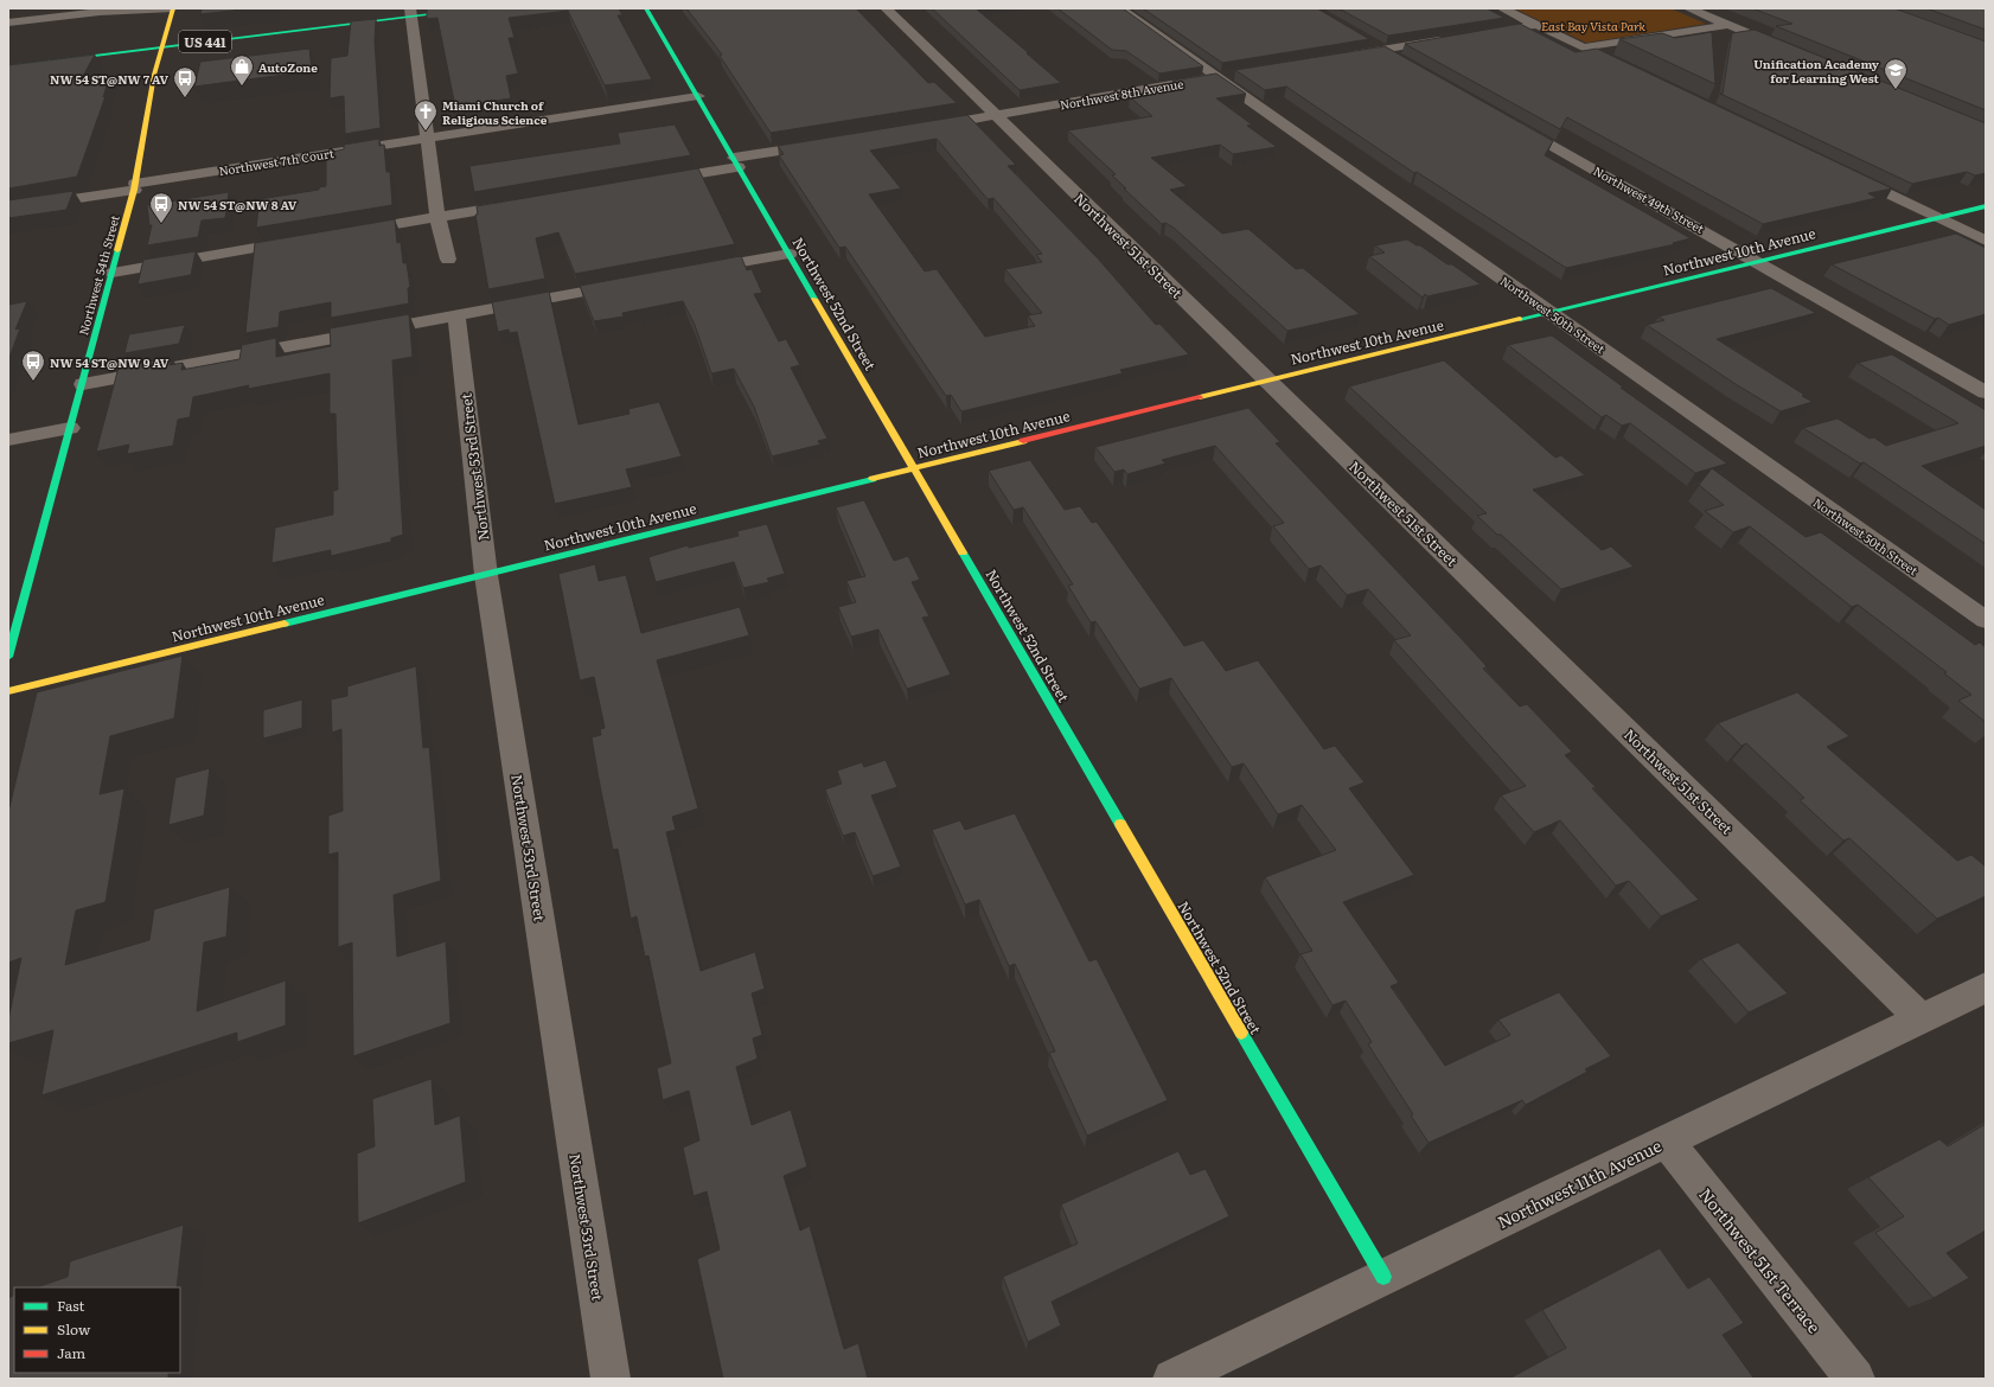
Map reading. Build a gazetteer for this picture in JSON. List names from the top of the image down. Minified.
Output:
{"streets":{"street":["US 441","Northwest 8th Avenue","Northwest 7th Court","Northwest 49th Street","Northwest 51st Street","Northwest 10th Avenue","Northwest 54th Street","Northwest 52nd Street","Northwest 50th Street","Northwest 53rd Street","Northwest 11th Avenue","Northwest 51st Terrace"]},"crossings":[["US 441","Northwest 54th Street"],["Northwest 8th Avenue","Northwest 51st Street"],["Northwest 8th Avenue","Northwest 50th Street"],["Northwest 7th Court","Northwest 54th Street"],["Northwest 7th Court","Northwest 52nd Street"],["Northwest 49th Street","Northwest 10th Avenue"],["Northwest 51st Street","Northwest 10th Avenue"],["Northwest 51st Street","Northwest 11th Avenue"],["Northwest 10th Avenue","Northwest 52nd Street"],["Northwest 10th Avenue","Northwest 50th Street"],["Northwest 10th Avenue","Northwest 53rd Street"],["Northwest 52nd Street","Northwest 11th Avenue"],["Northwest 11th Avenue","Northwest 51st Terrace"]],"parks":["East Bay Vista Park"],"places":{"shop":["AutoZone"],"school or university":["Unification Academy for Learning West"],"bus stop":["NW 54 ST@NW 7 AV","NW 54 ST@NW 8 AV","NW 54 ST@NW 9 AV"],"church":["Miami Church of Religious Science"]},"legend":["Fast","Slow","Jam"]}
